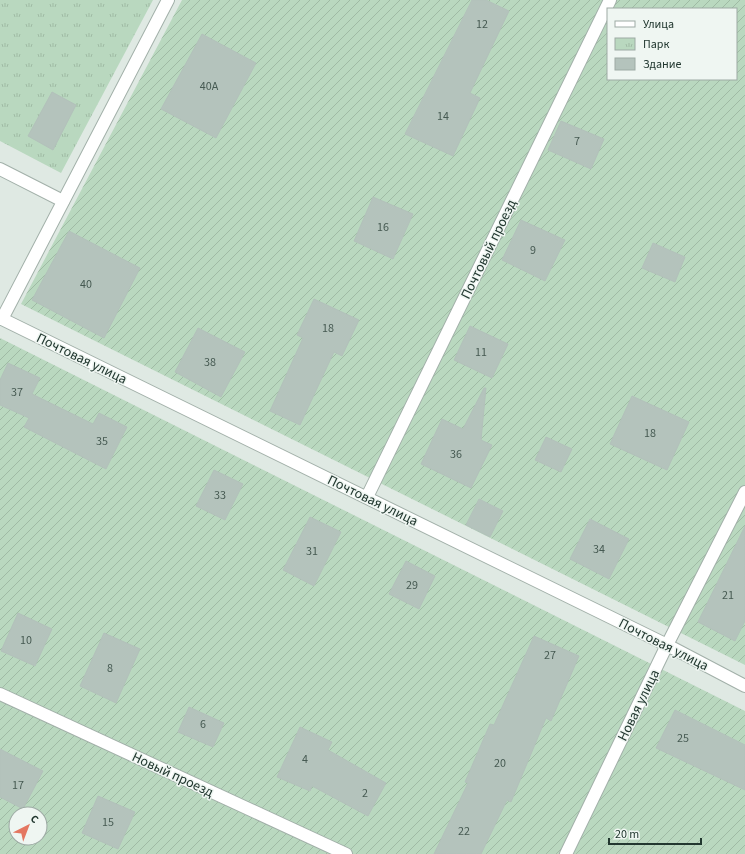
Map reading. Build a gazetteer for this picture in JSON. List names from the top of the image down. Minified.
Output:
{"streets":{"street":["Почтовый проезд","Почтовая улица","Новая улица","Новый проезд"]},"crossings":[["Почтовый проезд","Почтовая улица"],["Почтовая улица","Новая улица"]],"house_numbers":["12","40А","14","7","16","9","40","18","11","38","37","18","35","36","33","34","31","29","21","10","27","8","6","25","4","20","17","2","15","22"],"legend":["Улица","Парк","Здание"],"scale_bar":"20 m","north":"top right"}
